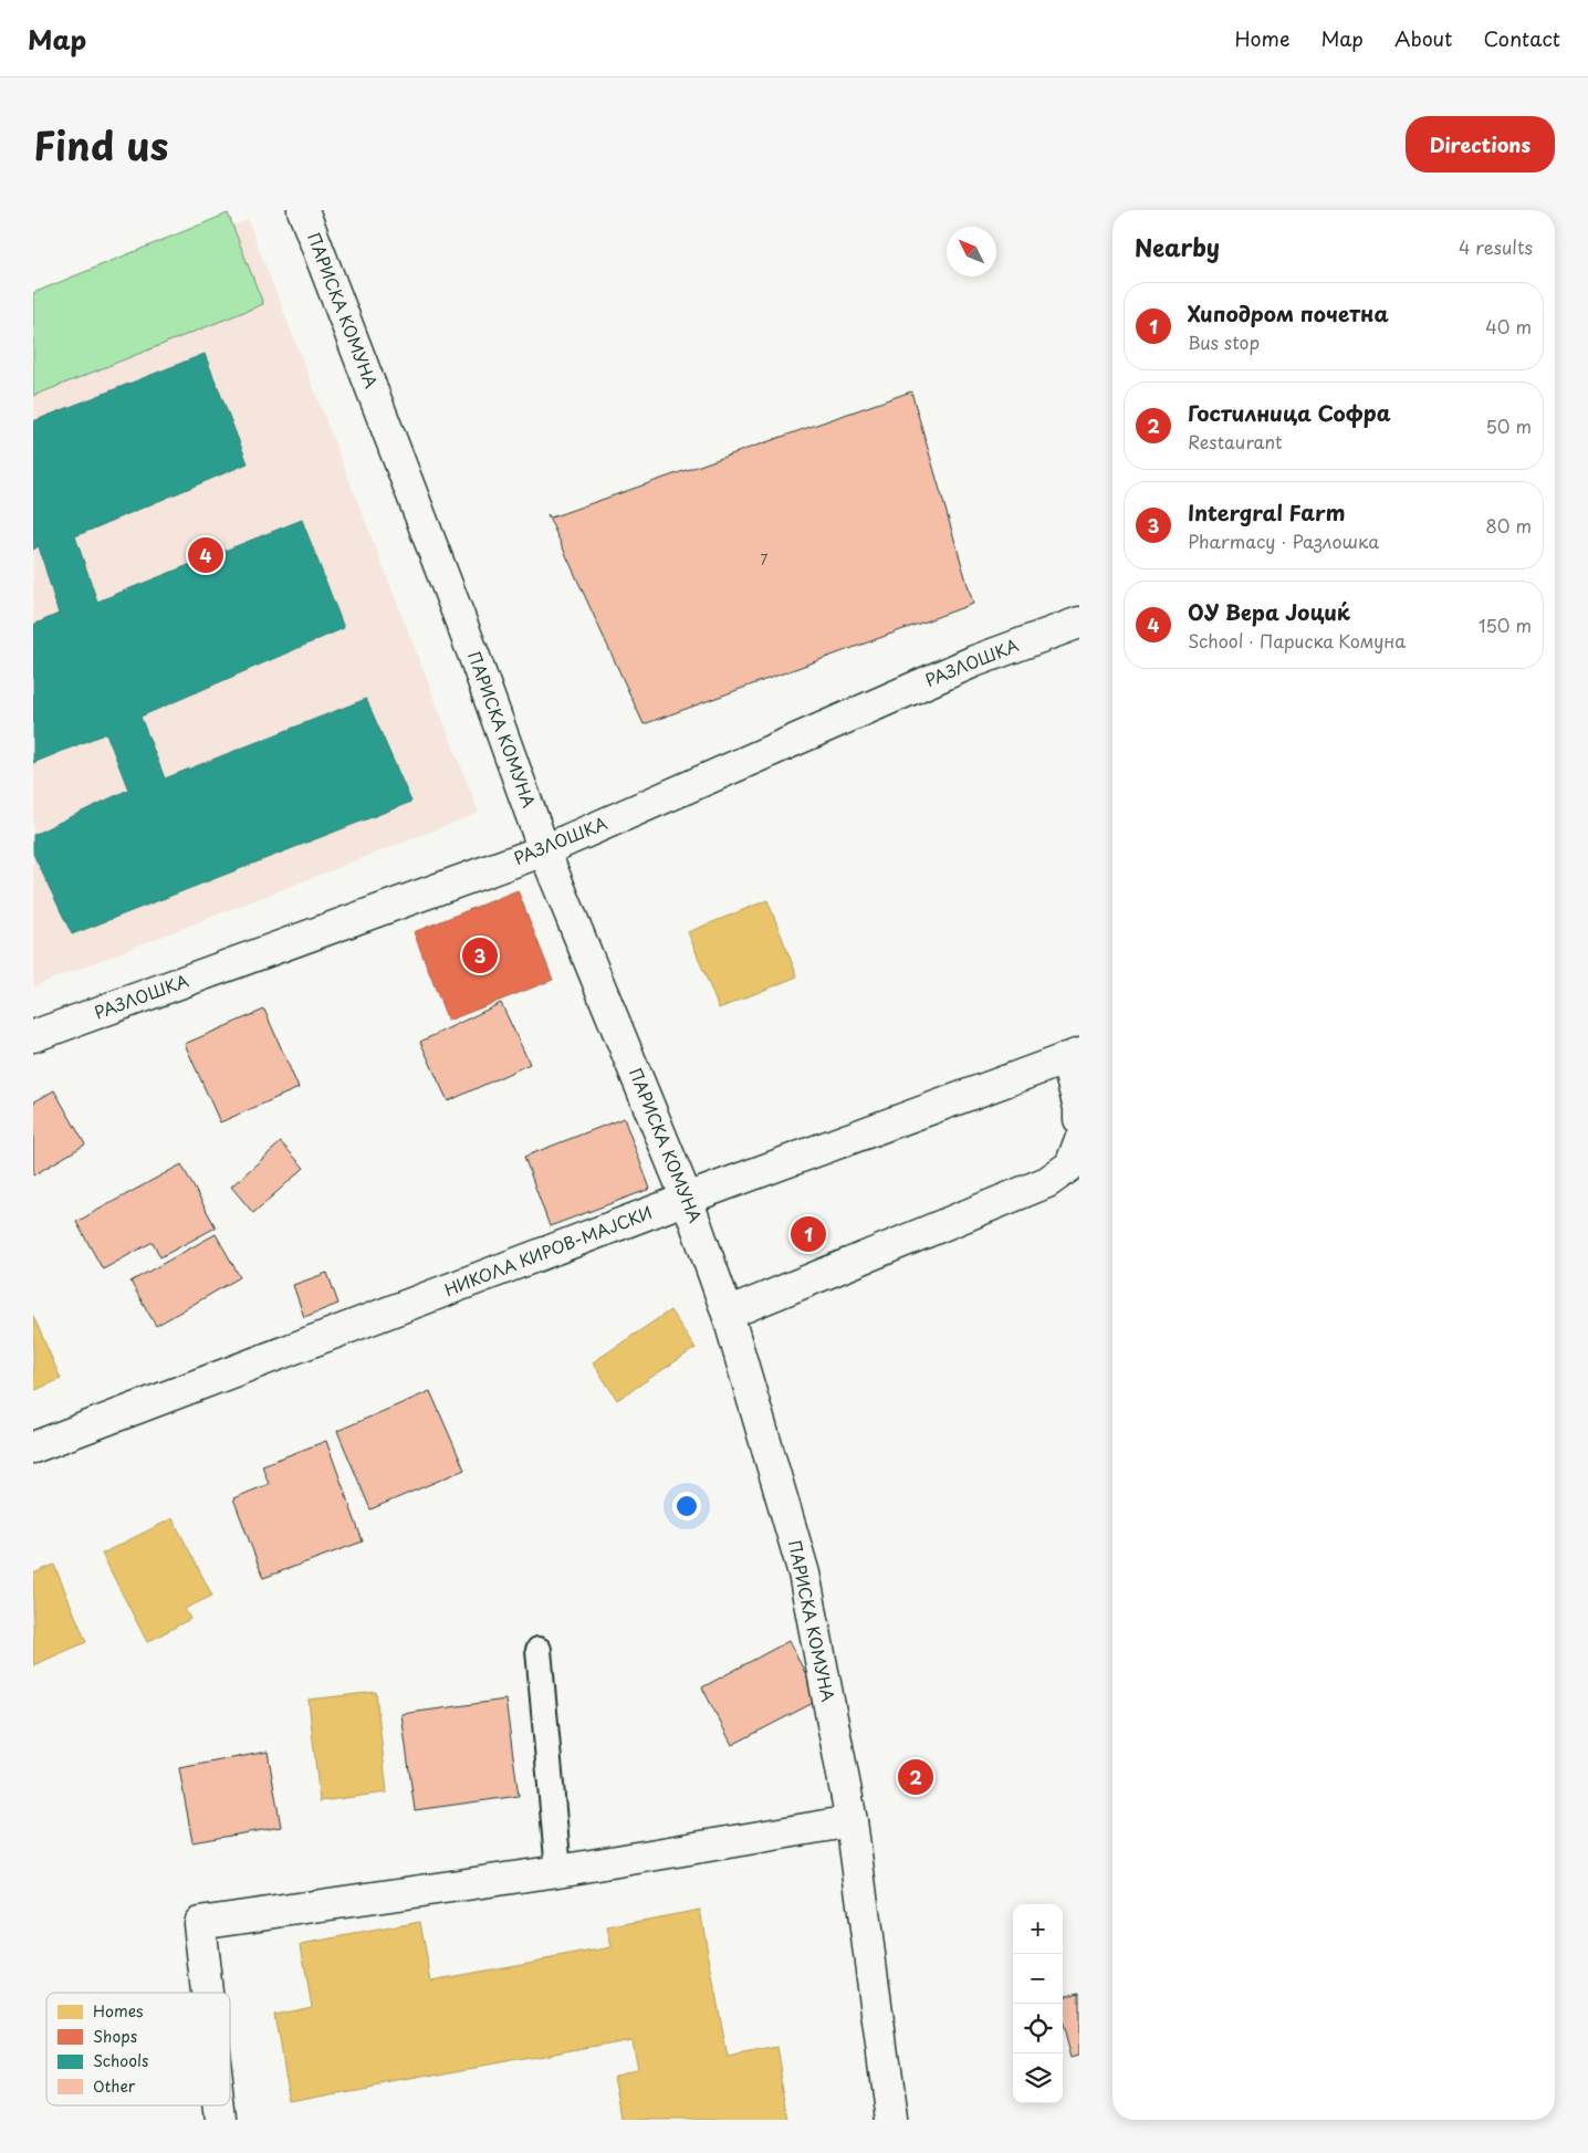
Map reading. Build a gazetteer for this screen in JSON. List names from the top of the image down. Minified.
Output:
{"streets":{"street":["ПАРИСКА КОМУНА","РАЗЛОШКА","НИКОЛА КИРОВ-МАЈСКИ"]},"crossings":[["ПАРИСКА КОМУНА","РАЗЛОШКА"],["ПАРИСКА КОМУНА","НИКОЛА КИРОВ-МАЈСКИ"]],"house_numbers":["7"],"legend":["Homes","Shops","Schools","Other"],"north":"top left","page":{"header":"Map","nav":["Home","Map","About","Contact"],"title":"Find us","buttons":"Directions","heading":["Nearby","4 results"],"list":[{"mark":"1","name":"Хиподром почетна","note":"Bus stop","value":"40 m"},{"mark":"2","name":"Гостилница Софра","note":"Restaurant","value":"50 m"},{"mark":"3","name":"Intergral Farm","note":"Pharmacy · Разлошка","value":"80 m"},{"mark":"4","name":"ОУ Вера Јоциќ","note":"School · Париска Комуна","value":"150 m"}],"pins":["4","3","1","2"],"map_buttons":["+","−"]}}
